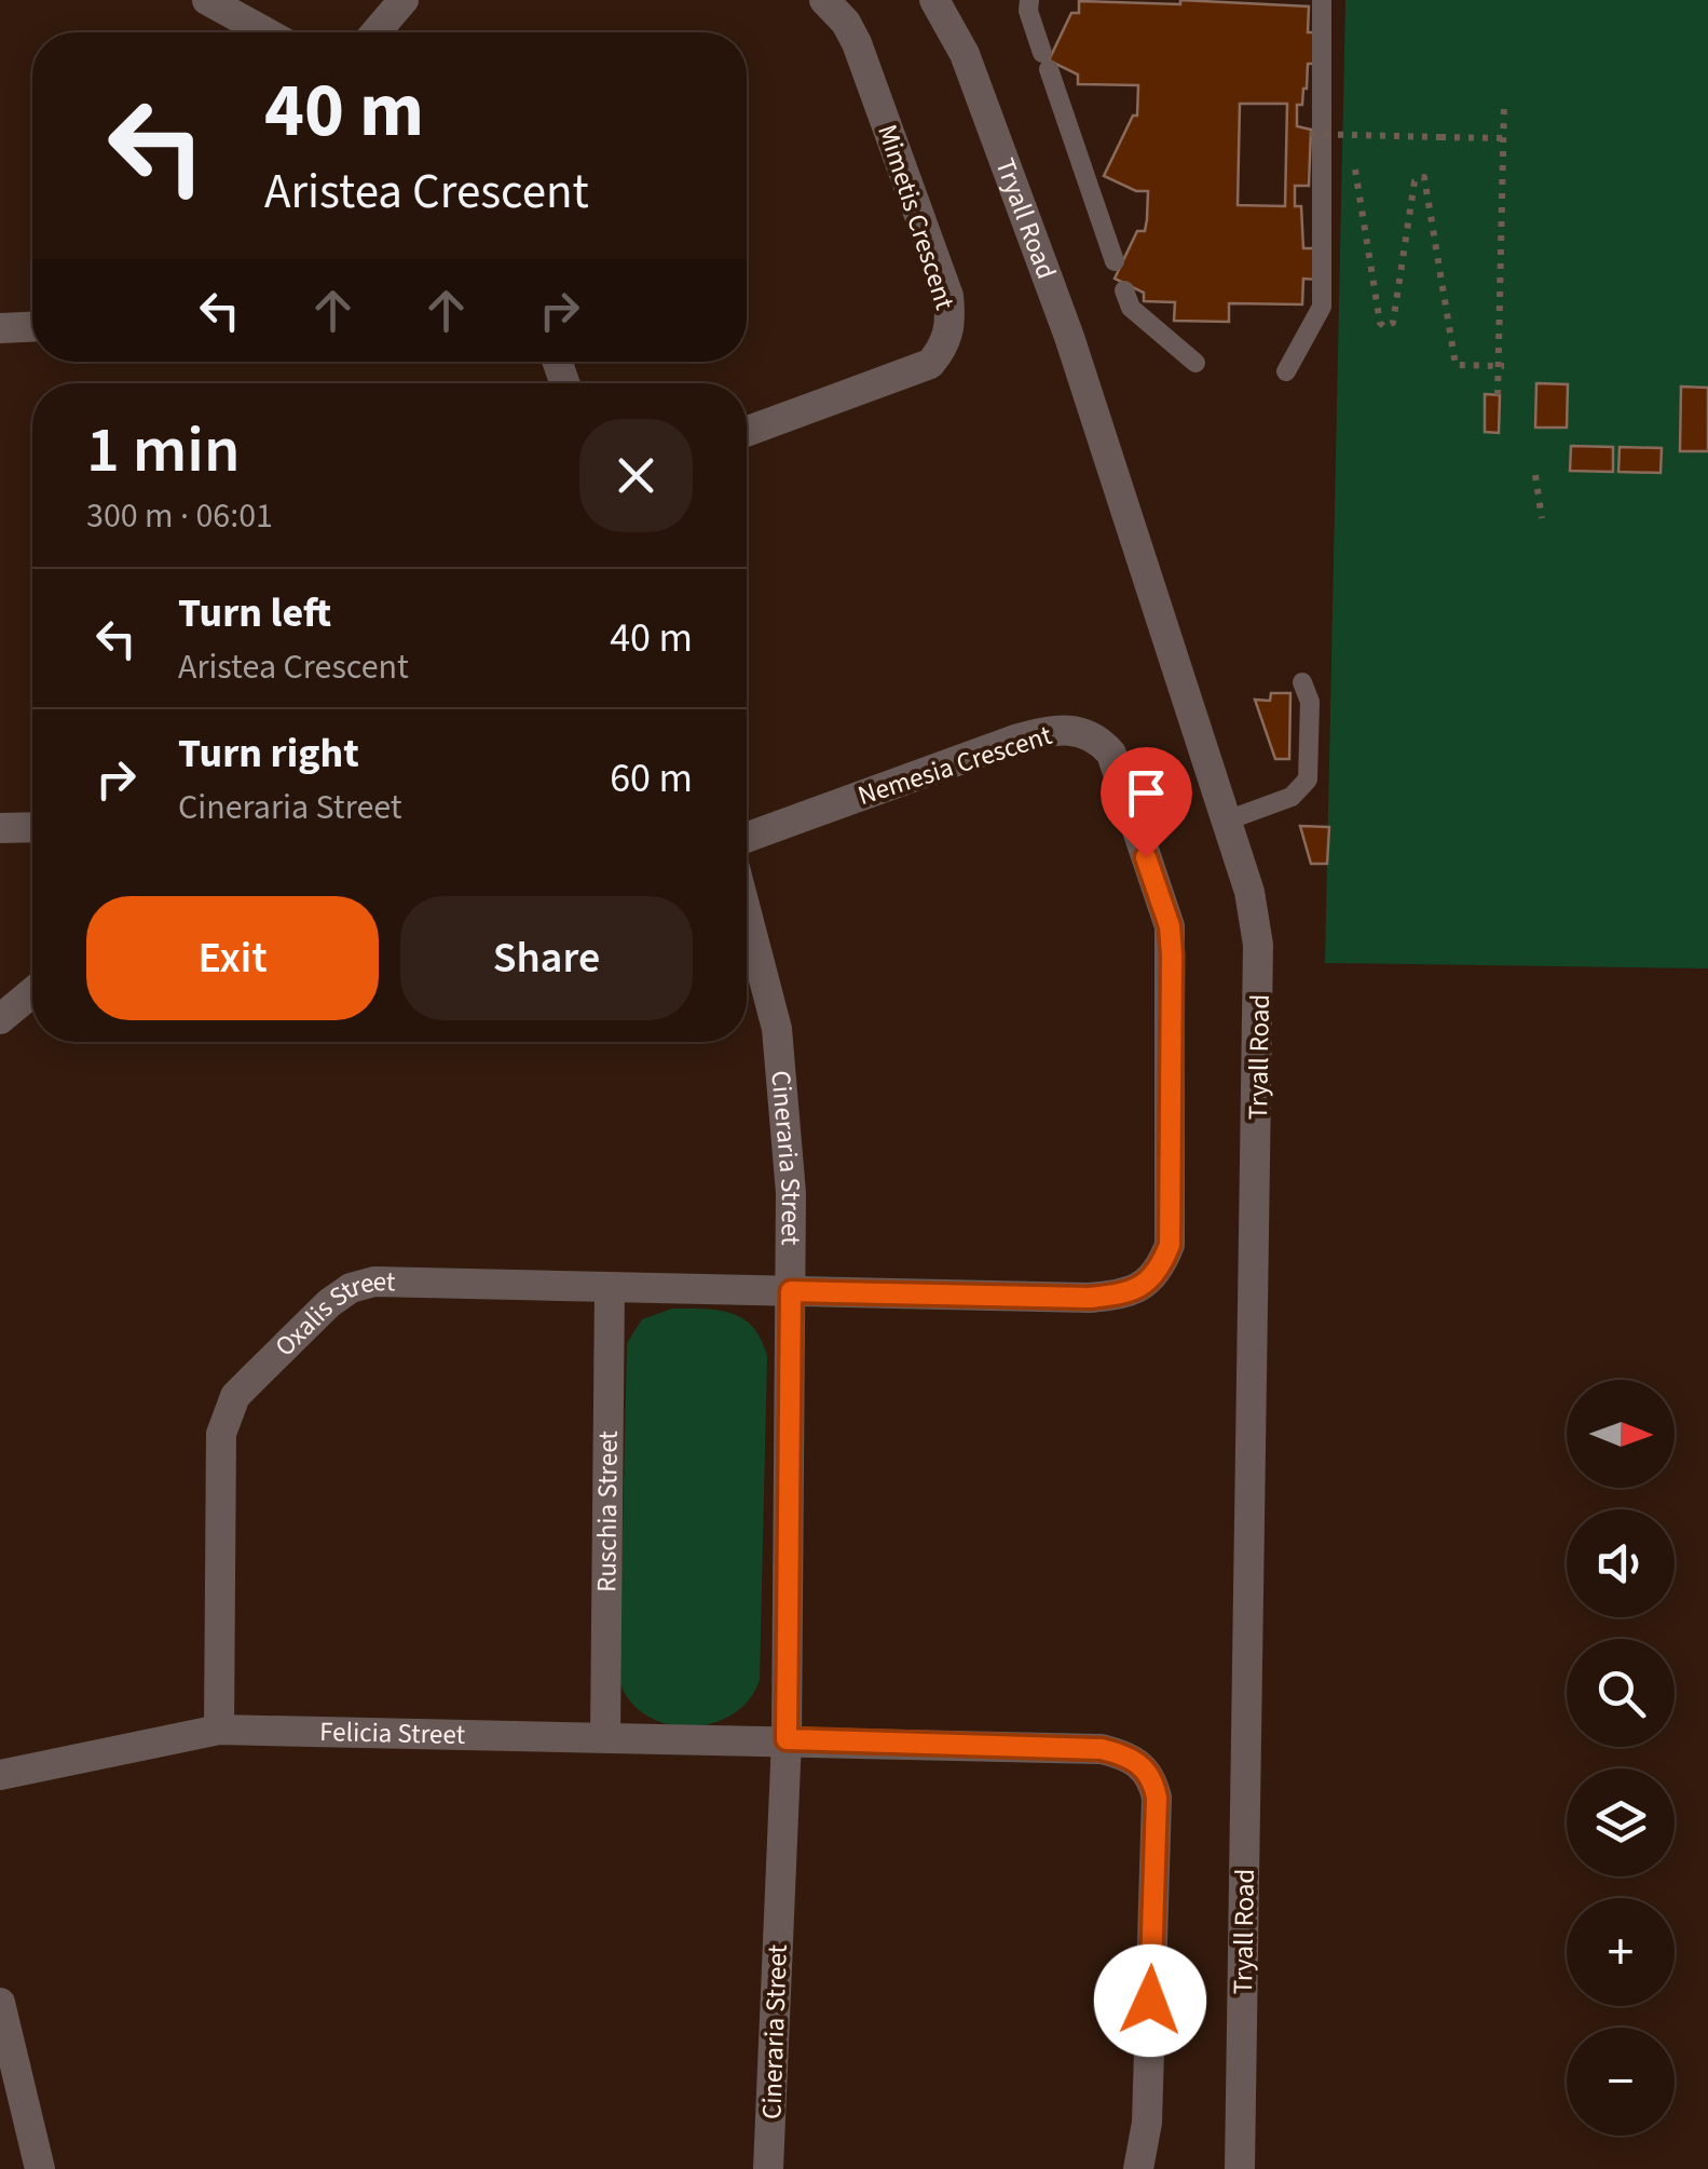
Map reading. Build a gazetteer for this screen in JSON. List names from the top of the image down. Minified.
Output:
{"streets":{"street":["Mimetis Crescent","Tryall Road","Nemesia Crescent","Cineraria Street","Oxalis Street","Ruschia Street","Felicia Street"]},"crossings":[["Nemesia Crescent","Cineraria Street"],["Nemesia Crescent","Oxalis Street"],["Cineraria Street","Oxalis Street"],["Cineraria Street","Felicia Street"],["Oxalis Street","Ruschia Street"],["Oxalis Street","Felicia Street"],["Ruschia Street","Felicia Street"]],"north":"right","page":{"turn":["40 m","Aristea Crescent"],"heading":["1 min","300 m · 06:01"],"list":[{"name":"Turn left","note":"Aristea Crescent","value":"40 m"},{"name":"Turn right","note":"Cineraria Street","value":"60 m"}],"buttons":["Exit","Share"],"map_buttons":["+","−"]}}
